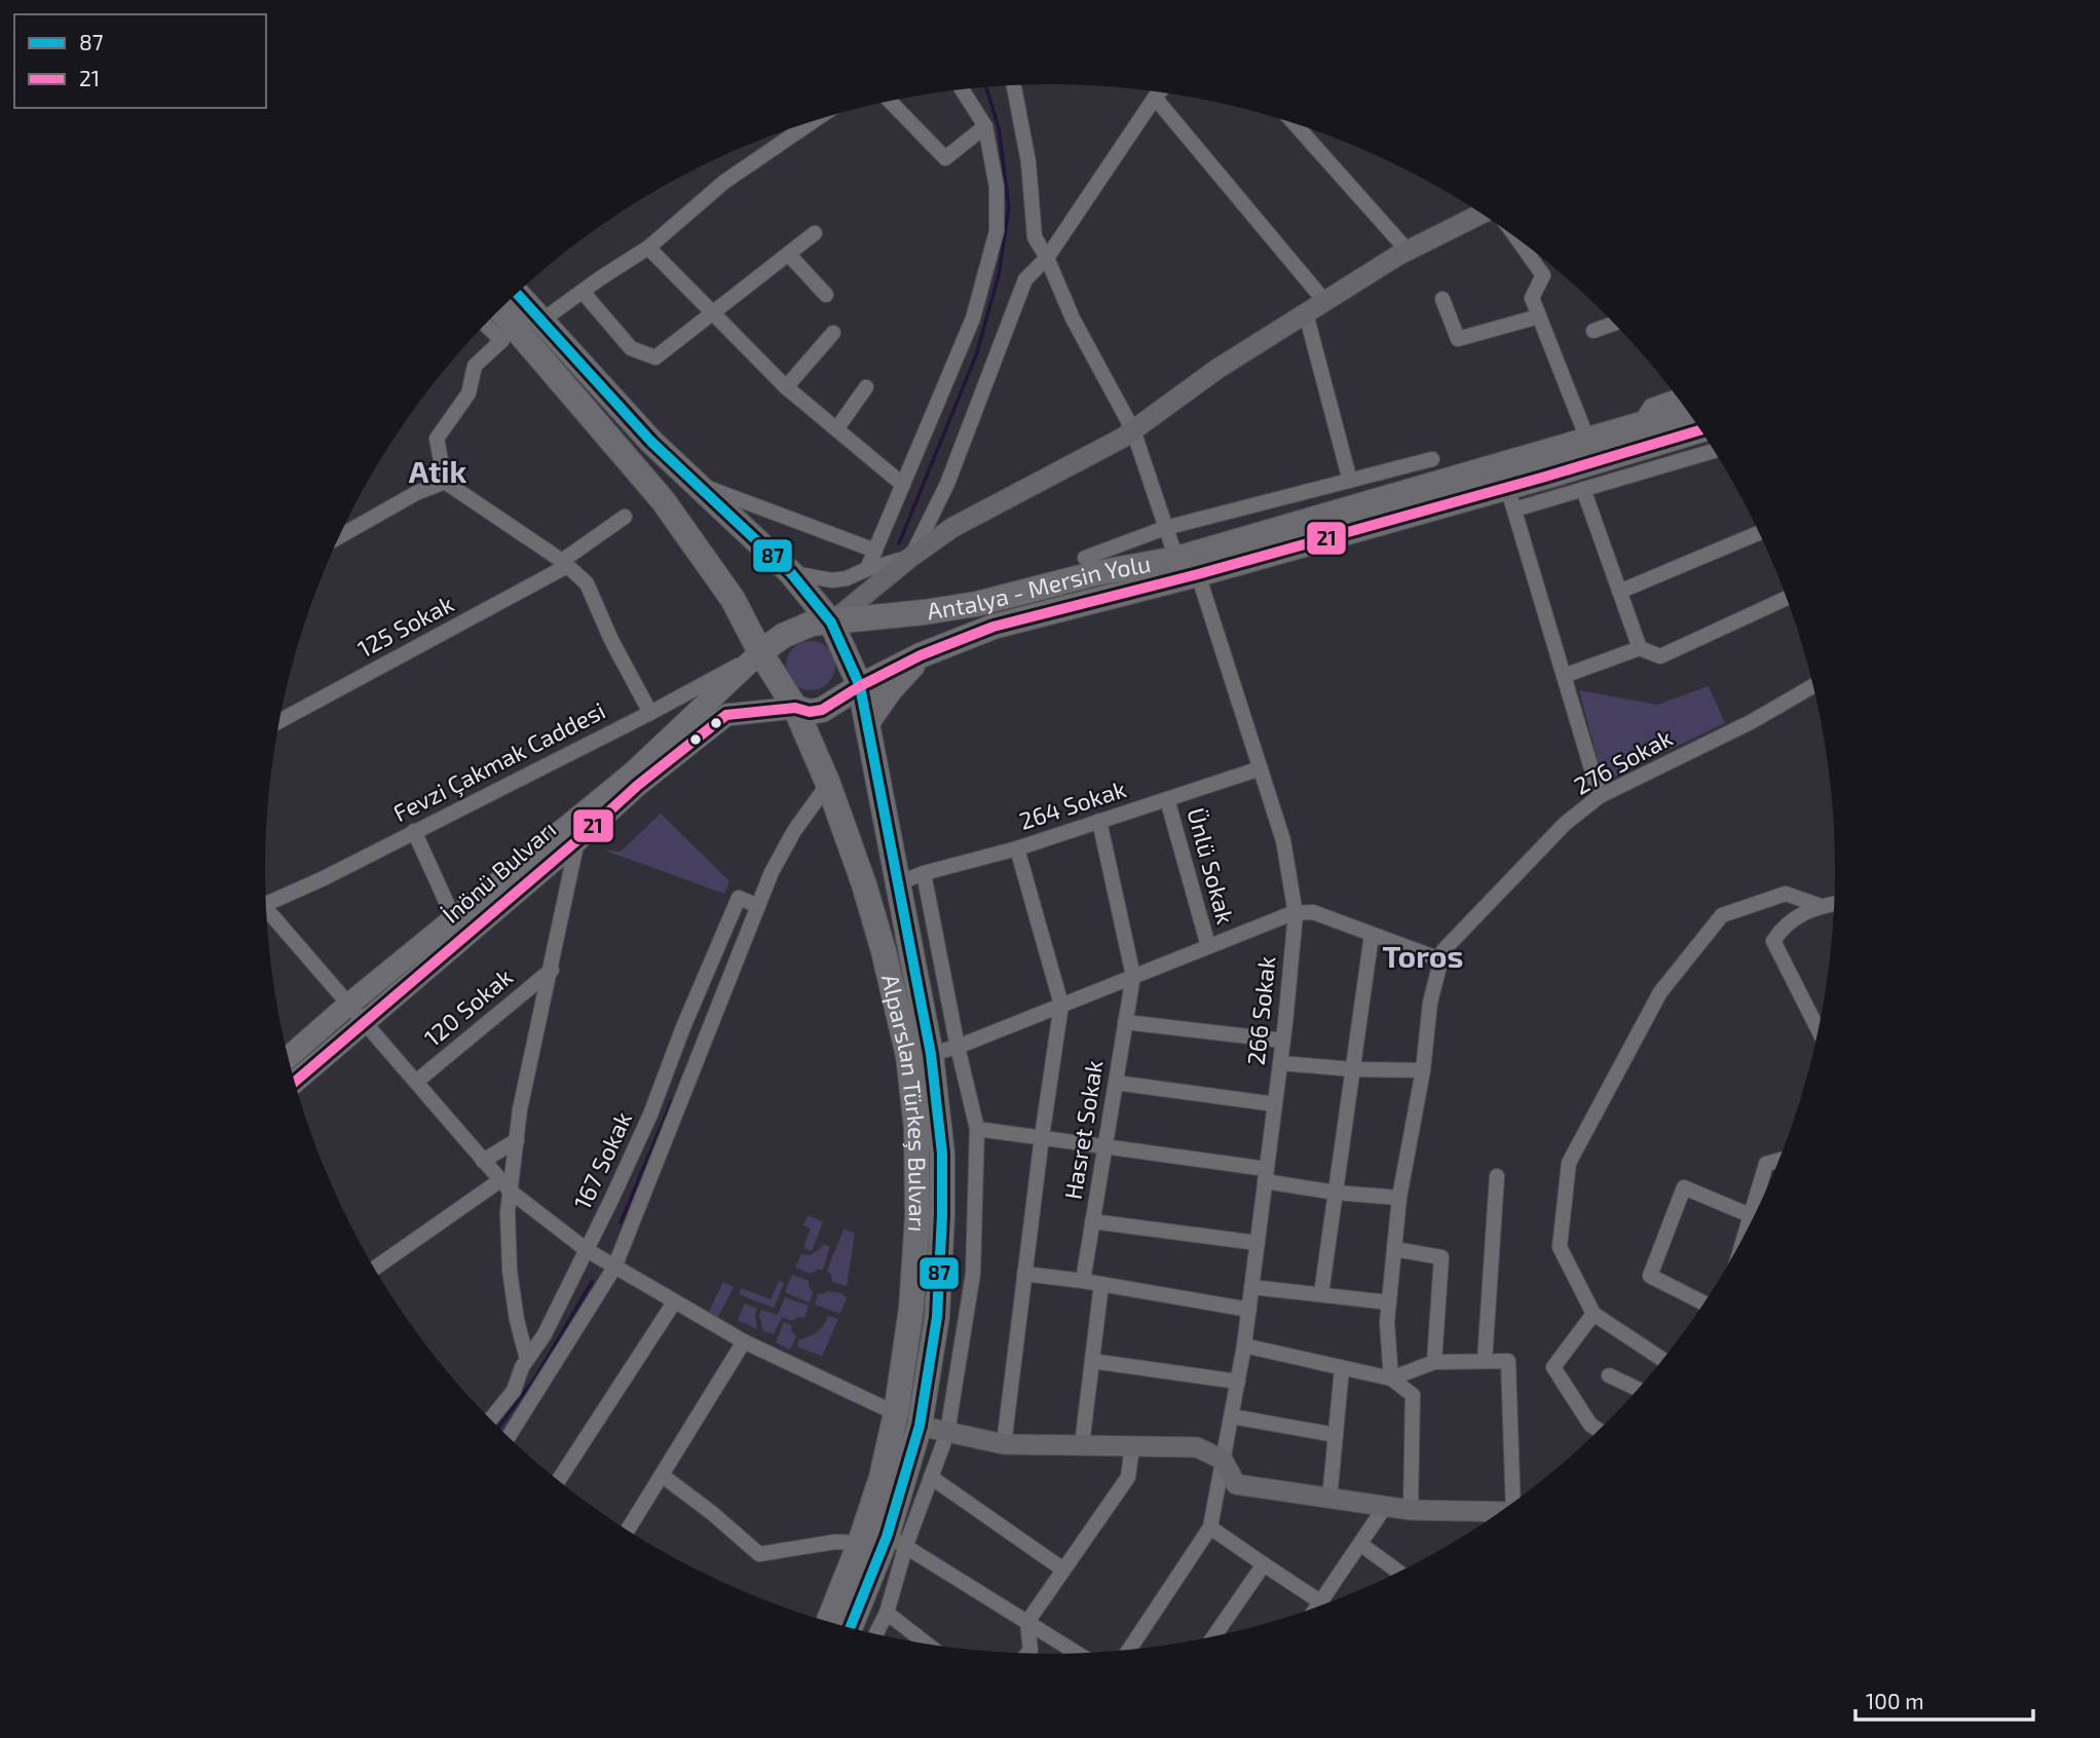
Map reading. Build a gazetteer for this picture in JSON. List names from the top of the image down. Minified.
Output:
{"streets":{"highway":["Antalya - Mersin Yolu","Alparslan Türkeş Bulvarı"],"main road":["İnönü Bulvarı"],"street":["125 Sokak","Fevzi Çakmak Caddesi","276 Sokak","264 Sokak","Ünlü Sokak","120 Sokak","266 Sokak","Hasret Sokak","167 Sokak"]},"crossings":[["Antalya - Mersin Yolu","Fevzi Çakmak Caddesi"],["Antalya - Mersin Yolu","İnönü Bulvarı"],["Antalya - Mersin Yolu","266 Sokak"],["Antalya - Mersin Yolu","Alparslan Türkeş Bulvarı"],["Fevzi Çakmak Caddesi","İnönü Bulvarı"],["Fevzi Çakmak Caddesi","Alparslan Türkeş Bulvarı"],["264 Sokak","Ünlü Sokak"],["264 Sokak","266 Sokak"],["264 Sokak","Alparslan Türkeş Bulvarı"],["264 Sokak","Hasret Sokak"],["İnönü Bulvarı","Alparslan Türkeş Bulvarı"]],"districts":["Atik","Toros"],"lines":["transit line 87","transit line 21"],"legend":["87","21"],"scale_bar":"100 m"}
